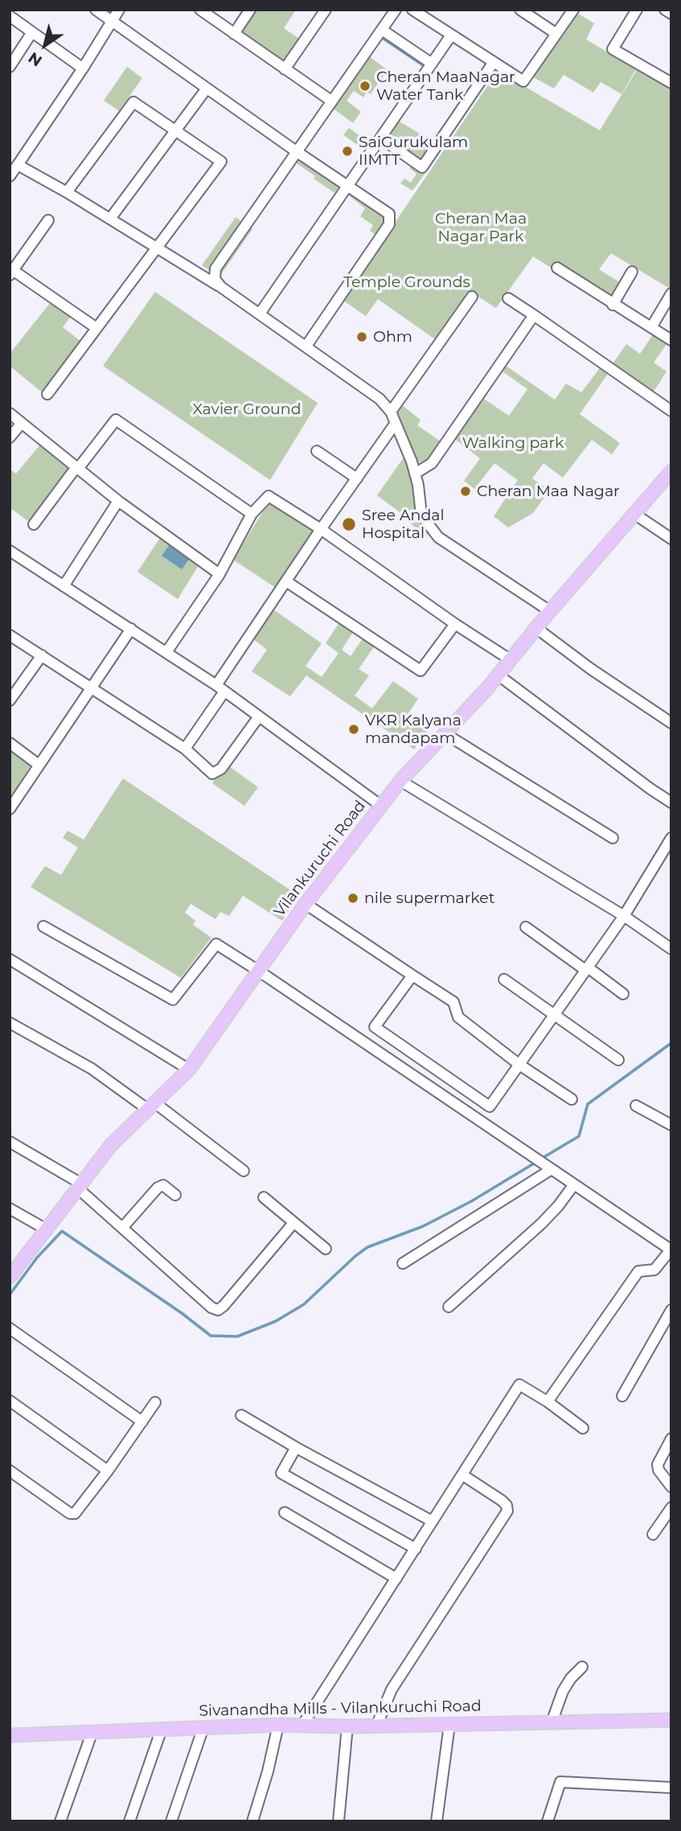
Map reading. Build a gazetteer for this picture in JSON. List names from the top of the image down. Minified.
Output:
{"streets":{"main road":["Vilankuruchi Road","Sivanandha Mills - Vilankuruchi Road"]},"parks":["Cheran Maa Nagar Park","Temple Grounds","Xavier Ground","Walking park"],"places":["Cheran MaaNagar Water Tank","SaiGurukulam IIMTT","Ohm","Cheran Maa Nagar","Sree Andal Hospital","VKR Kalyana mandapam","nile supermarket"],"north":"bottom left"}
